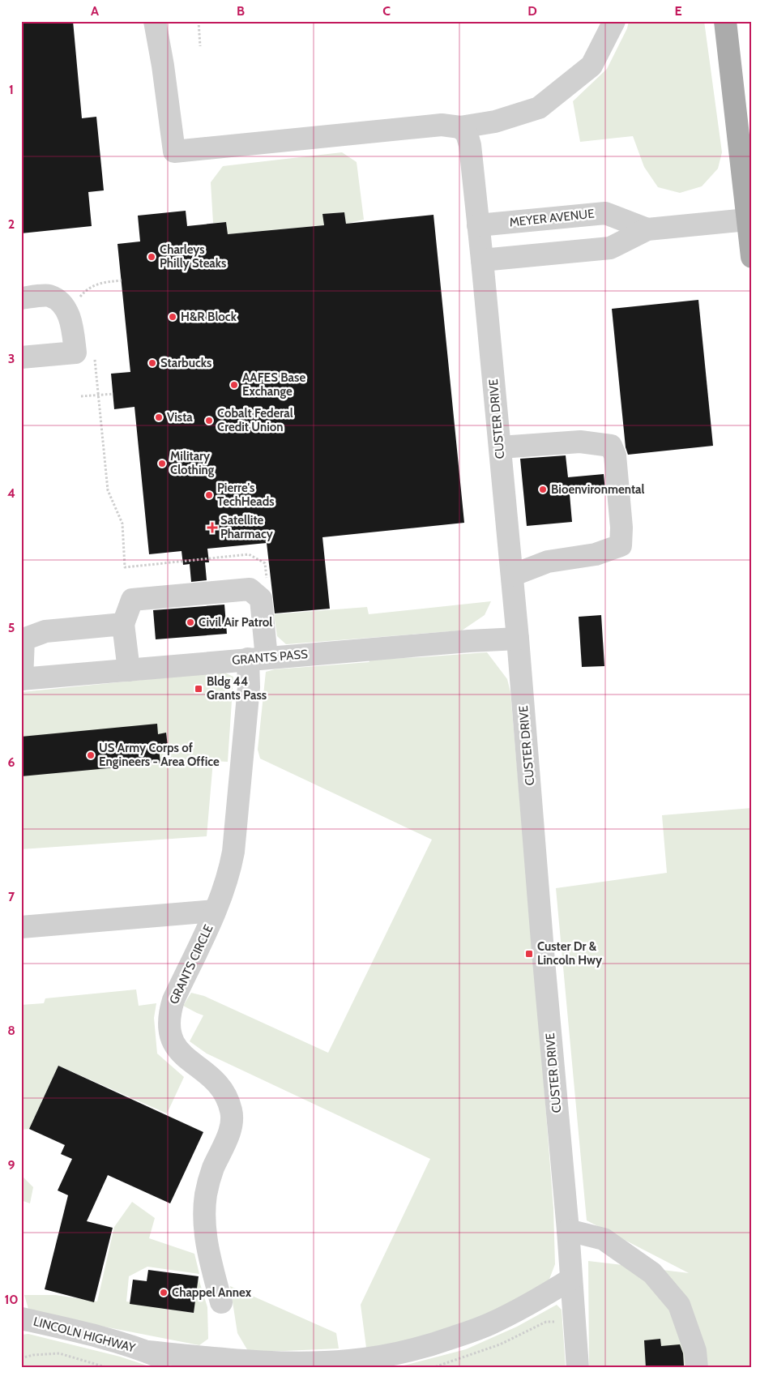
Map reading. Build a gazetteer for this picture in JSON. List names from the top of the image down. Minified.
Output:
{"streets":{"street":["MEYER AVENUE","CUSTER DRIVE","GRANTS PASS","GRANTS CIRCLE","LINCOLN HIGHWAY"]},"crossings":[["MEYER AVENUE","CUSTER DRIVE"],["CUSTER DRIVE","GRANTS PASS"],["CUSTER DRIVE","LINCOLN HIGHWAY"],["GRANTS PASS","GRANTS CIRCLE"]],"places":{"other":["Charleys Philly Steaks","H&R Block","Starbucks","AAFES Base Exchange","Vista","Cobalt Federal Credit Union","Military Clothing","Bioenvironmental","Pierre's TechHeads","Civil Air Patrol","US Army Corps of Engineers - Area Office","Chappel Annex"],"health":["Satellite Pharmacy"],"transit":["Bldg 44 Grants Pass","Custer Dr & Lincoln Hwy"]},"grid":{"columns":["A","B","C","D","E"],"rows":["1","2","3","4","5","6","7","8","9","10"]}}
